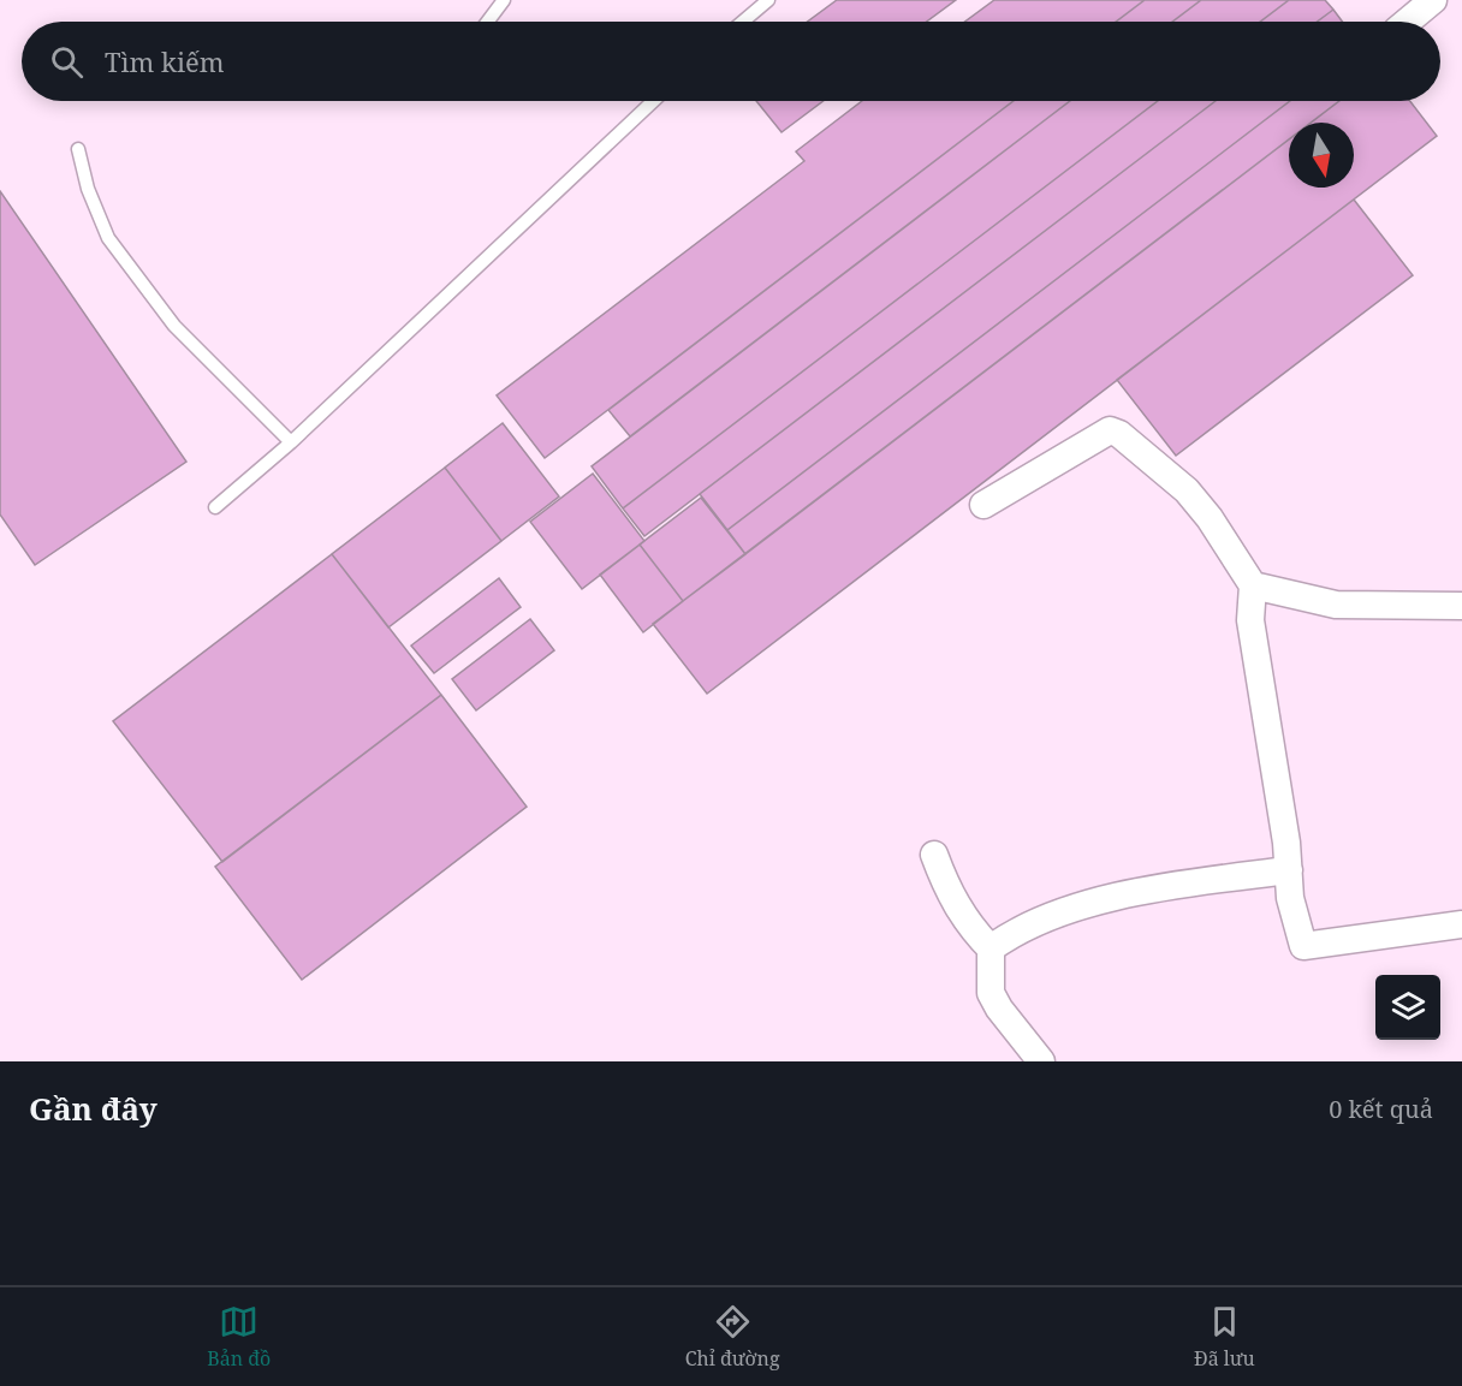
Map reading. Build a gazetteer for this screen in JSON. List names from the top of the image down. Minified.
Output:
{"north":"bottom","page":{"search":"Tìm kiếm","heading":["Gần đây","0 kết quả"],"nav":["Bản đồ","Chỉ đường","Đã lưu"]}}
